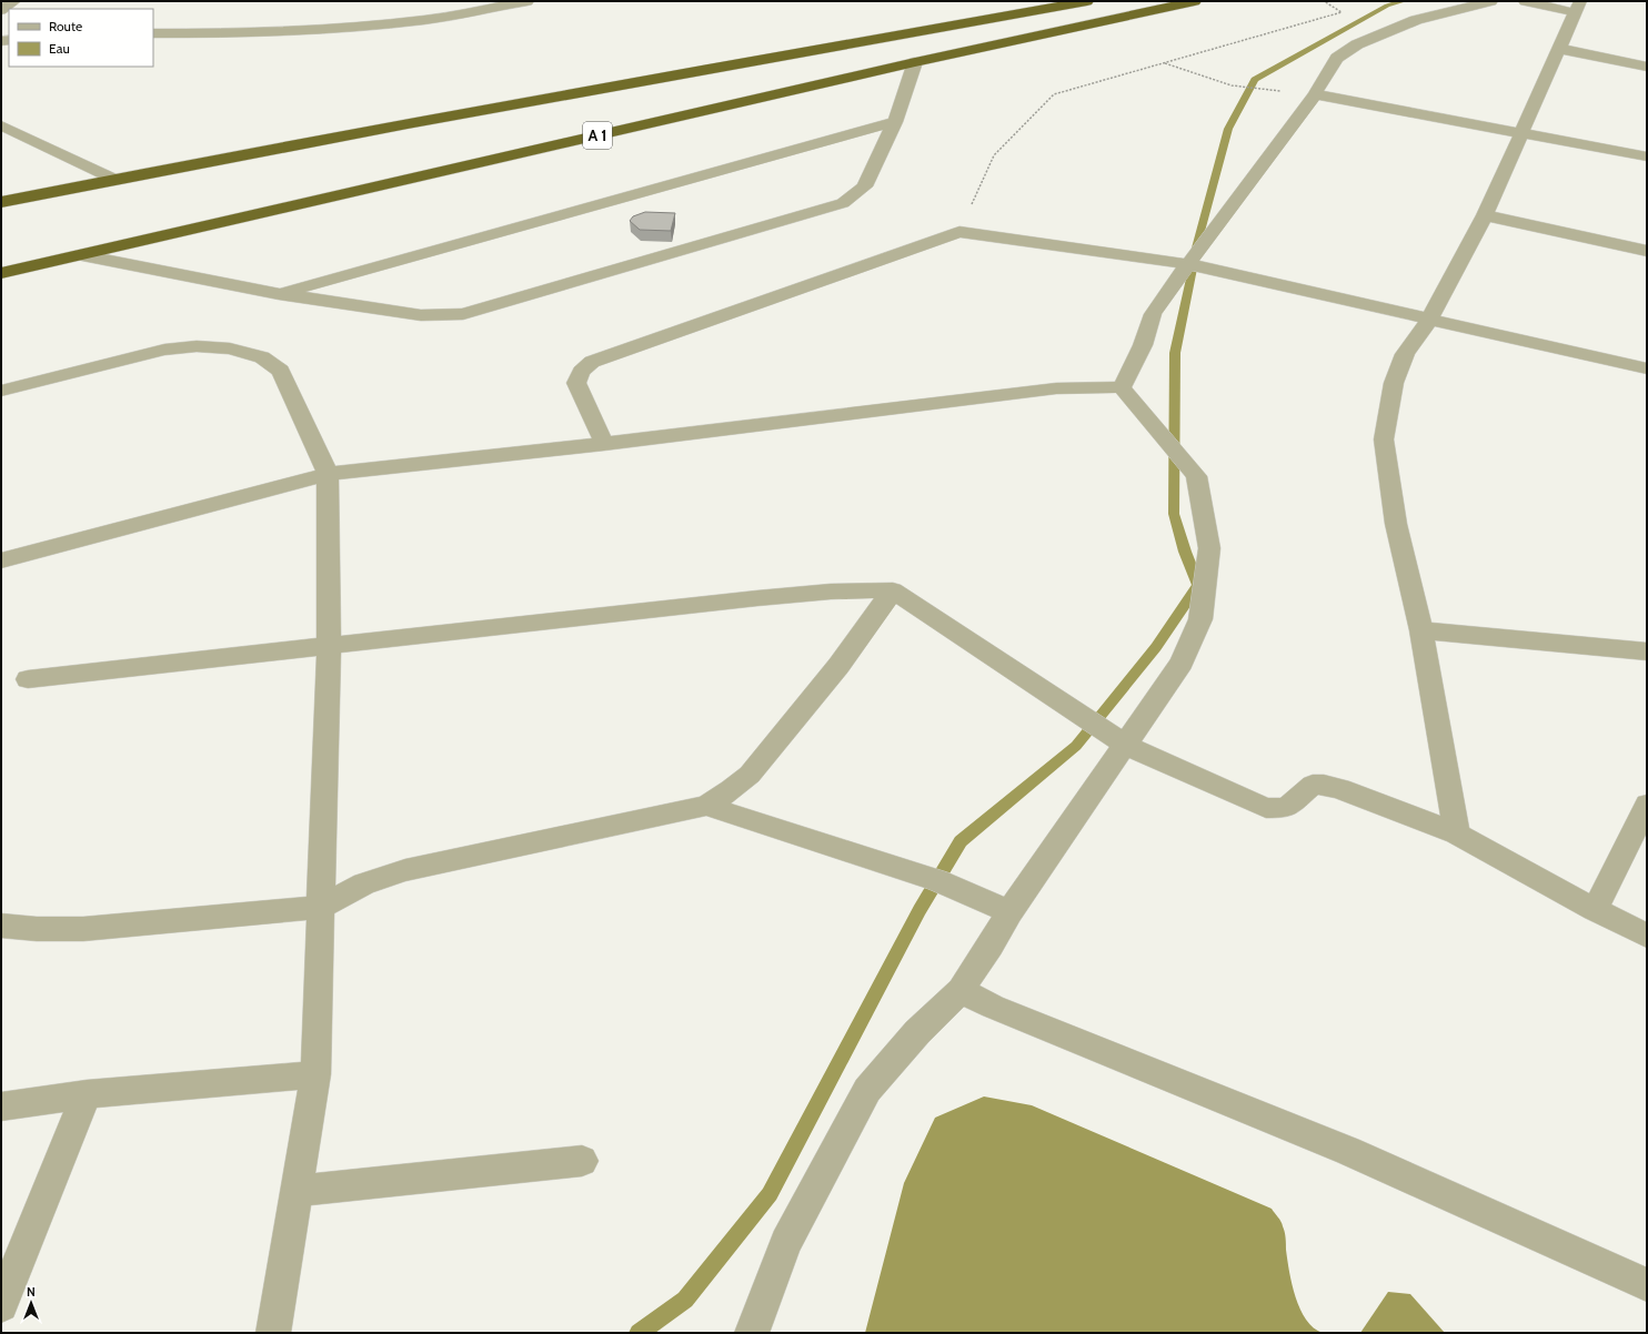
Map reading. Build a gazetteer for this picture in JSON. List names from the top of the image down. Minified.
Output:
{"streets":{"highway":["A 1"]},"legend":["Route","Eau"],"north":"top"}
